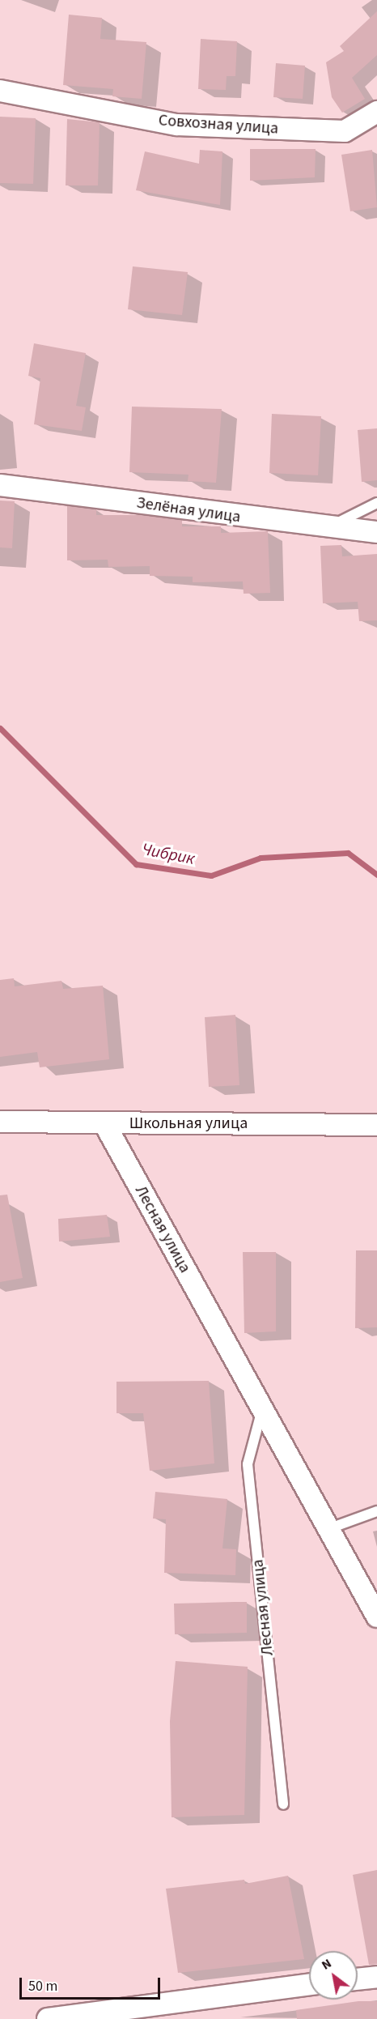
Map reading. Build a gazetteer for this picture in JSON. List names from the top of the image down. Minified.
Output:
{"streets":{"street":["Совхозная улица","Зелёная улица","Школьная улица","Лесная улица"]},"crossings":[["Школьная улица","Лесная улица"]],"water":["Чибрик"],"scale_bar":"50 m","north":"top left"}
